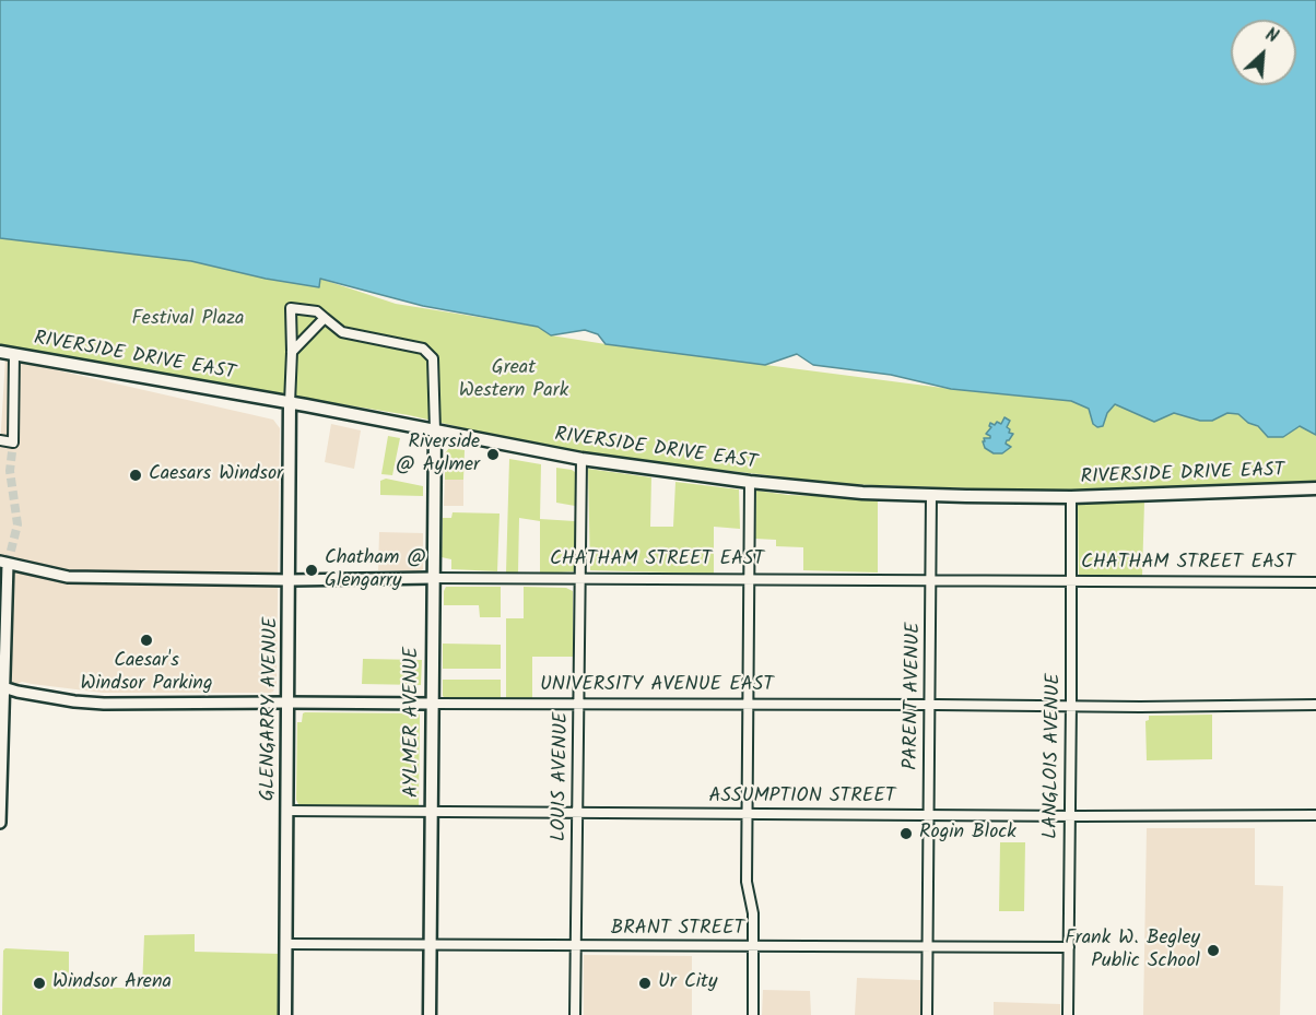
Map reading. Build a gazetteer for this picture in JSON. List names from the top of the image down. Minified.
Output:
{"streets":{"main road":["RIVERSIDE DRIVE EAST","GLENGARRY AVENUE","AYLMER AVENUE"],"street":["CHATHAM STREET EAST","UNIVERSITY AVENUE EAST","PARENT AVENUE","LANGLOIS AVENUE","LOUIS AVENUE","ASSUMPTION STREET","BRANT STREET"]},"crossings":[["RIVERSIDE DRIVE EAST","PARENT AVENUE"],["RIVERSIDE DRIVE EAST","GLENGARRY AVENUE"],["RIVERSIDE DRIVE EAST","AYLMER AVENUE"],["RIVERSIDE DRIVE EAST","LANGLOIS AVENUE"],["RIVERSIDE DRIVE EAST","LOUIS AVENUE"],["CHATHAM STREET EAST","PARENT AVENUE"],["CHATHAM STREET EAST","GLENGARRY AVENUE"],["CHATHAM STREET EAST","AYLMER AVENUE"],["CHATHAM STREET EAST","LANGLOIS AVENUE"],["CHATHAM STREET EAST","LOUIS AVENUE"],["UNIVERSITY AVENUE EAST","PARENT AVENUE"],["UNIVERSITY AVENUE EAST","GLENGARRY AVENUE"],["UNIVERSITY AVENUE EAST","AYLMER AVENUE"],["UNIVERSITY AVENUE EAST","LANGLOIS AVENUE"],["UNIVERSITY AVENUE EAST","LOUIS AVENUE"],["PARENT AVENUE","ASSUMPTION STREET"],["PARENT AVENUE","BRANT STREET"],["GLENGARRY AVENUE","ASSUMPTION STREET"],["GLENGARRY AVENUE","BRANT STREET"],["AYLMER AVENUE","ASSUMPTION STREET"],["AYLMER AVENUE","BRANT STREET"],["LANGLOIS AVENUE","ASSUMPTION STREET"],["LANGLOIS AVENUE","BRANT STREET"],["LOUIS AVENUE","ASSUMPTION STREET"],["LOUIS AVENUE","BRANT STREET"]],"parks":["Festival Plaza","Great Western Park"],"places":["Riverside @ Aylmer","Caesars Windsor","Chatham @ Glengarry","Caesar's Windsor Parking","Rogin Block","Frank W. Begley Public School","Windsor Arena","Ur City"],"north":"top right"}
